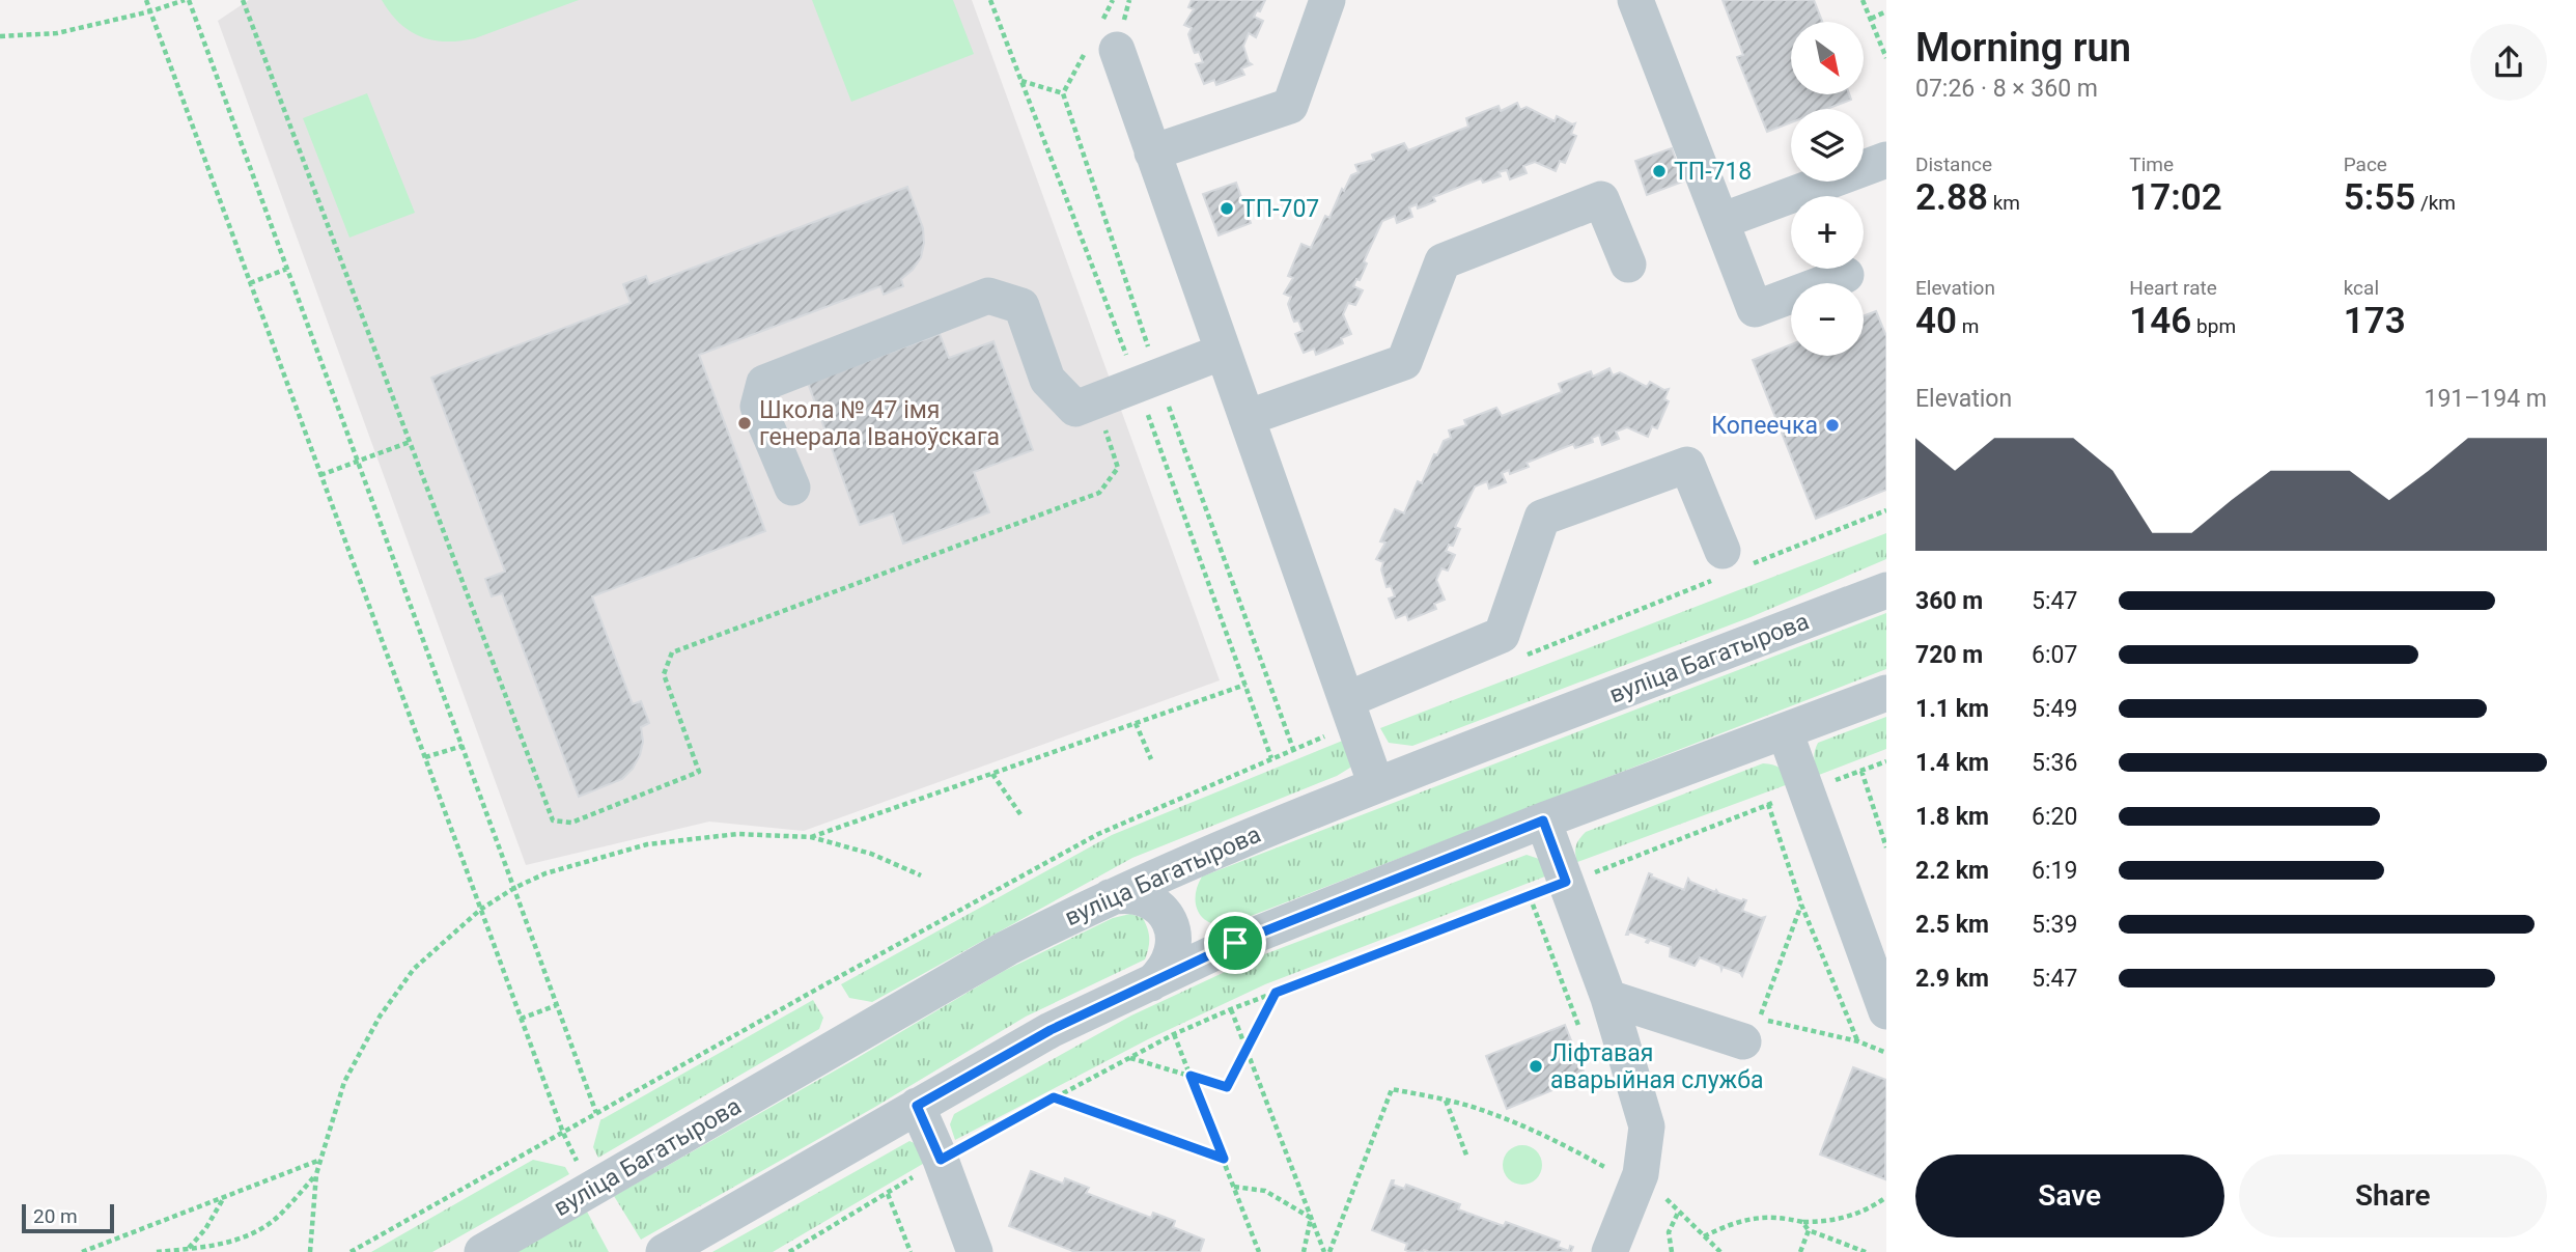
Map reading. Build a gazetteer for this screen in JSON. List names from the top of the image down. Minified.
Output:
{"streets":{"street":["вуліца Багатырова"]},"places":["ТП-718","ТП-707","Школа № 47 імя генерала Іваноўскага","Копеечка","Ліфтавая аварыйная служба"],"scale_bar":"20 m","north":"bottom right","page":{"heading":["Morning run","07:26 · 8 × 360 m"],"map_buttons":["+","−"],"stats":[["Distance","2.88 km"],["Time","17:02"],["Pace","5:55 /km"],["Elevation","40 m"],["Heart rate","146 bpm"],["kcal","173"]],"chart":["Elevation","191–194 m"],"list":[{"name":"360 m","note":"5:47"},{"name":"720 m","note":"6:07"},{"name":"1.1 km","note":"5:49"},{"name":"1.4 km","note":"5:36"},{"name":"1.8 km","note":"6:20"},{"name":"2.2 km","note":"6:19"},{"name":"2.5 km","note":"5:39"},{"name":"2.9 km","note":"5:47"}],"buttons":["Save","Share"],"scale":"20 m"}}
